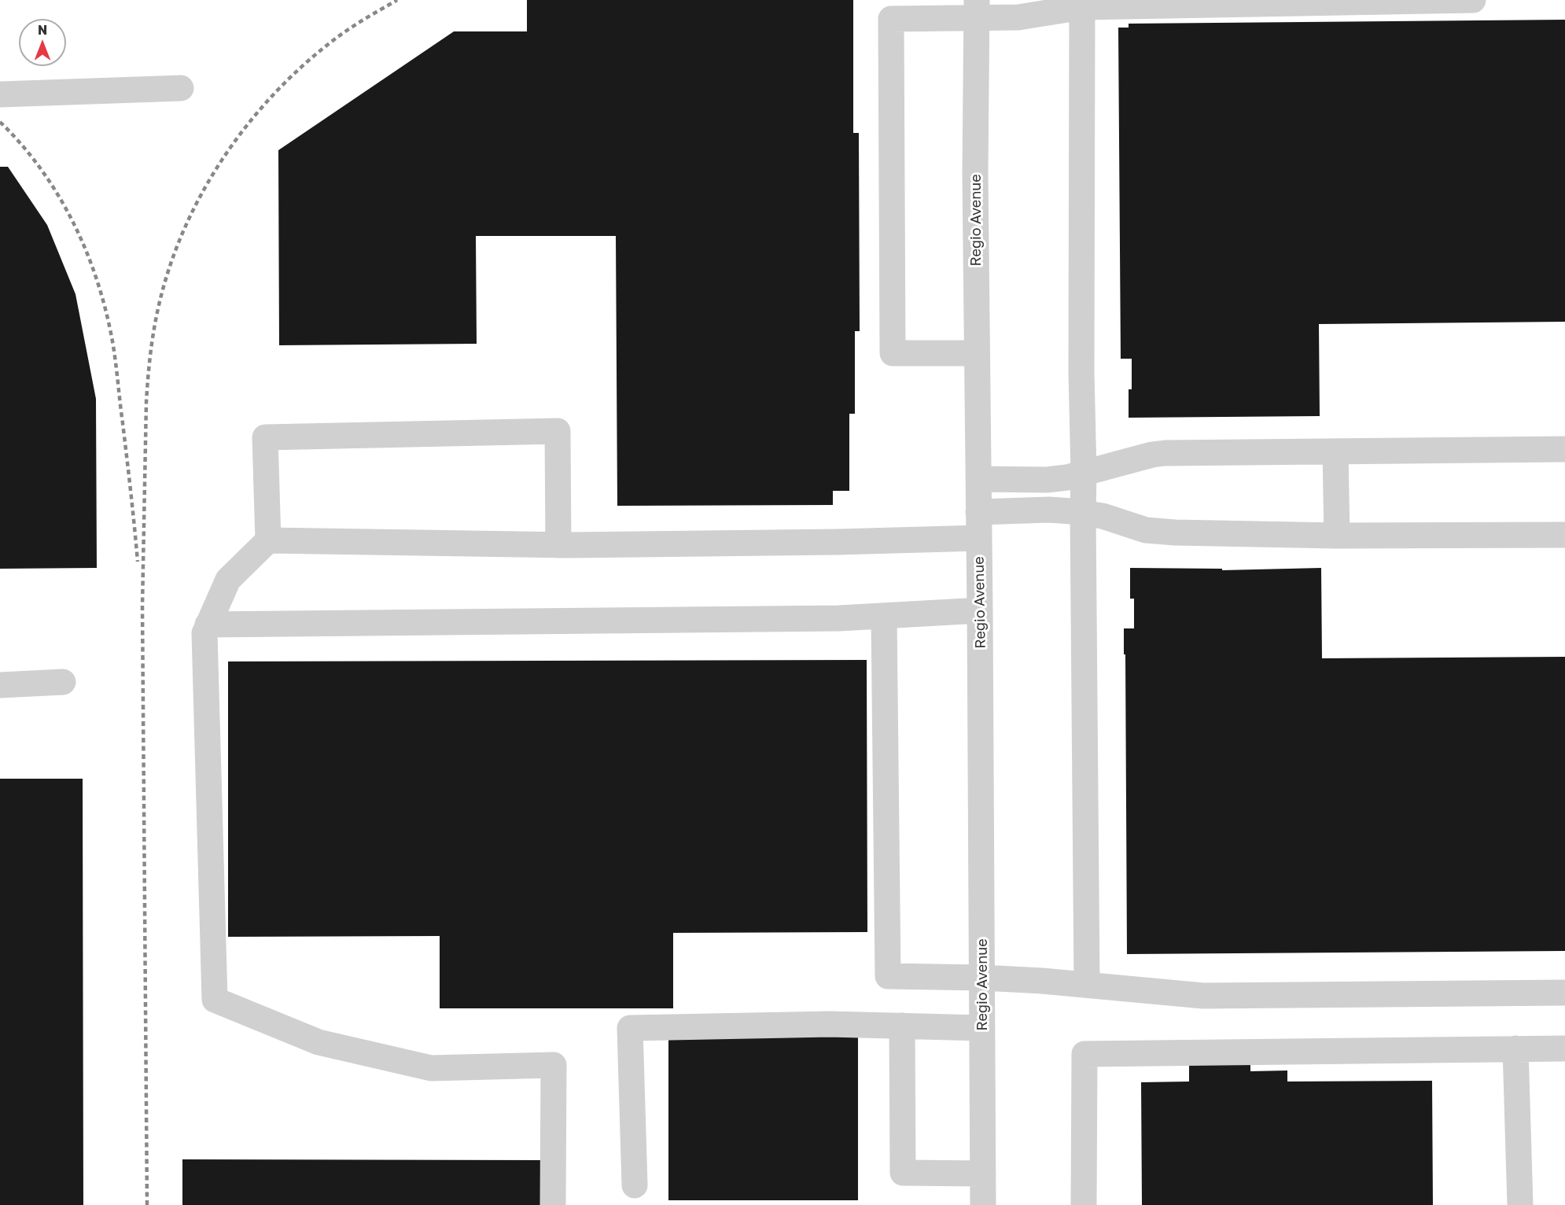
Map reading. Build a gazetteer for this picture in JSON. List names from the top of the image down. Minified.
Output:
{"streets":{"street":["Regio Avenue"]},"north":"top"}
